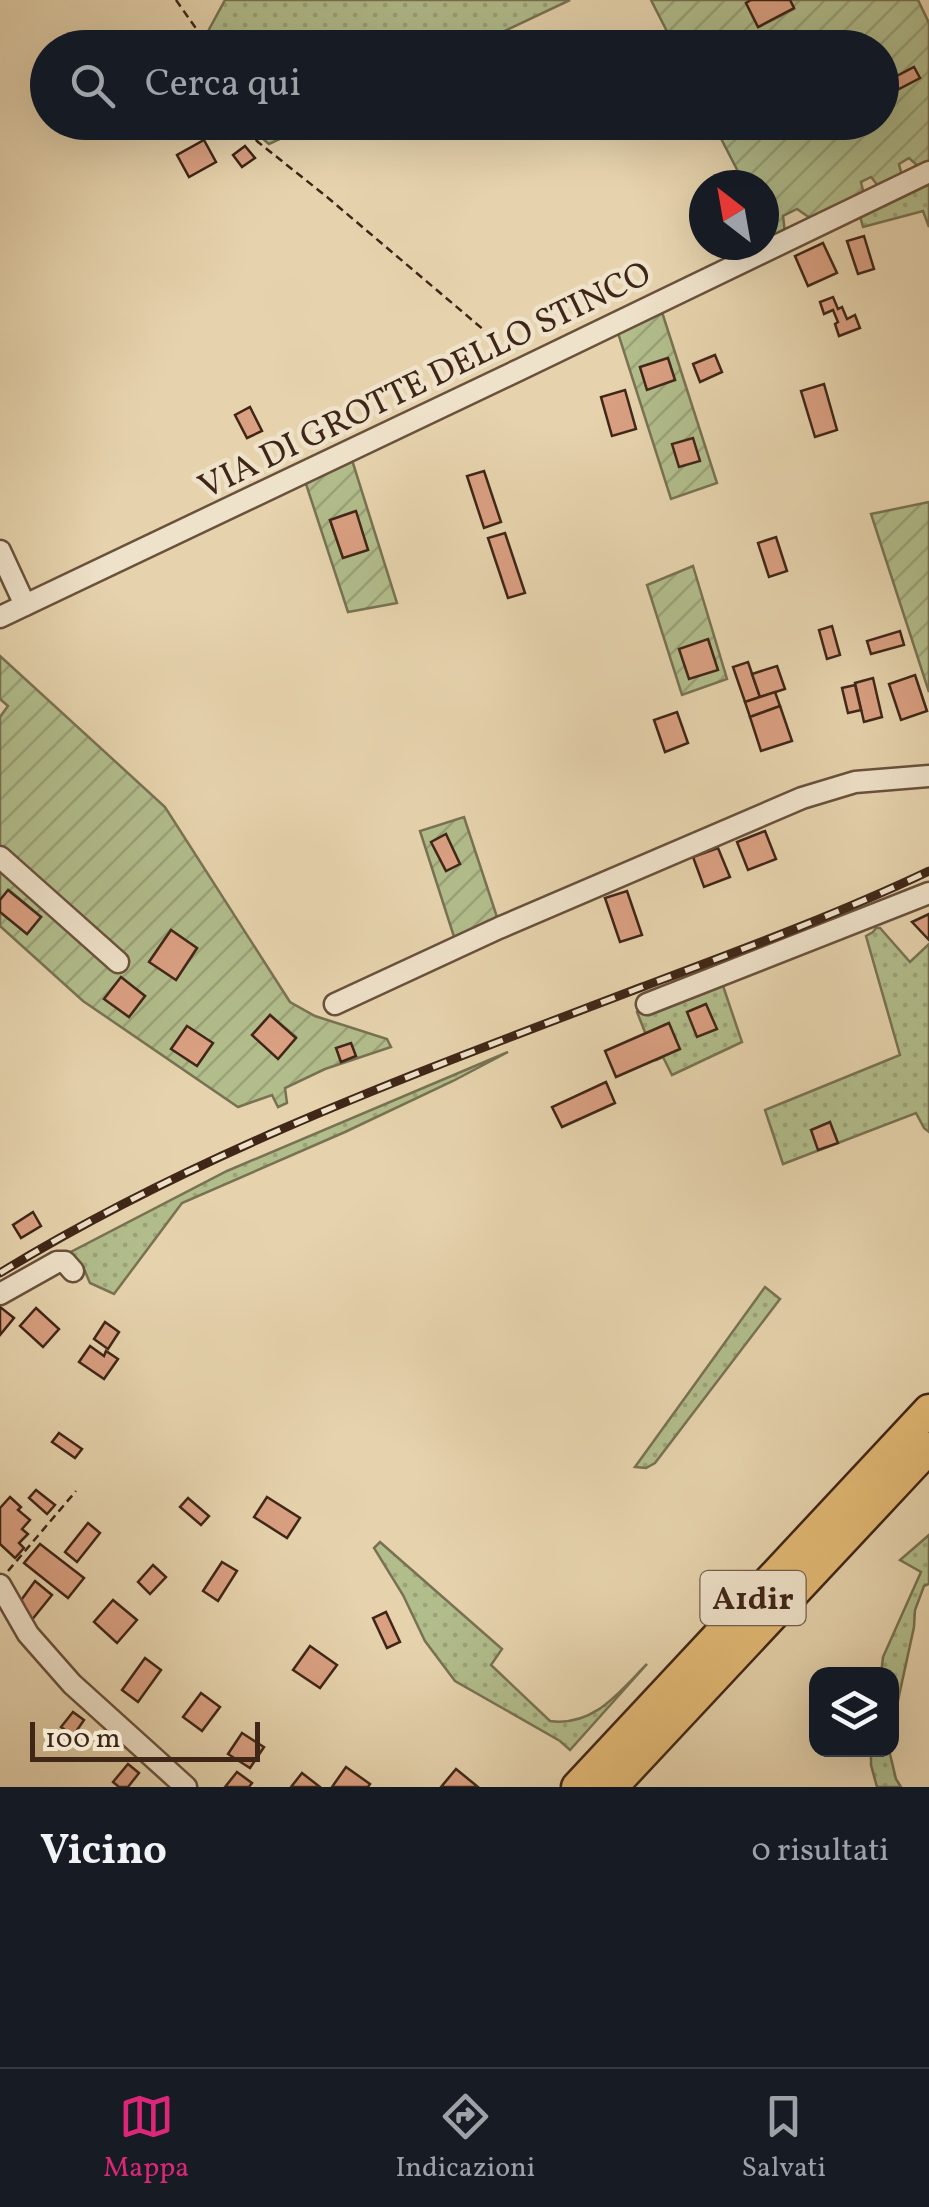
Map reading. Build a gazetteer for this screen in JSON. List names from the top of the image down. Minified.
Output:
{"streets":{"highway":["A1dir"],"street":["VIA DI GROTTE DELLO STINCO"]},"scale_bar":"100 m","north":"top left","page":{"search":"Cerca qui","scale":"100 m","heading":["Vicino","0 risultati"],"nav":["Mappa","Indicazioni","Salvati"]}}
